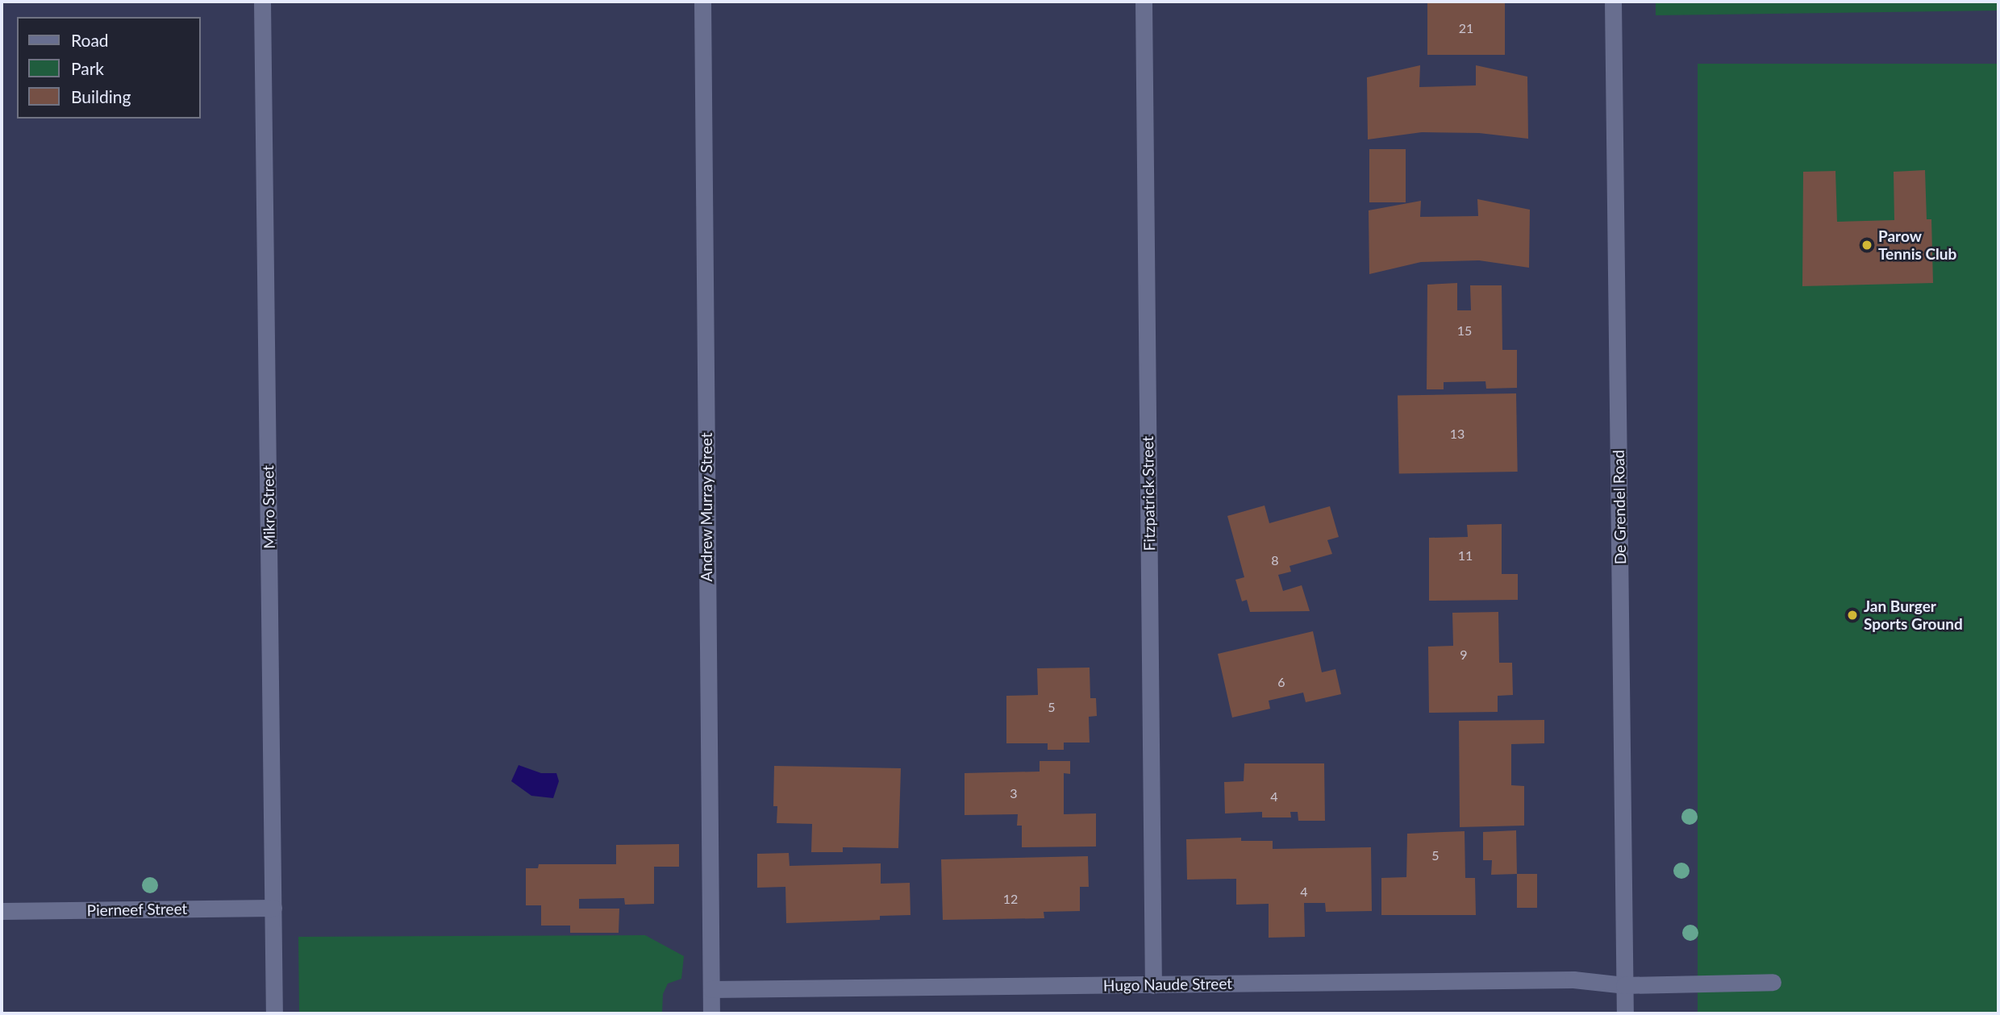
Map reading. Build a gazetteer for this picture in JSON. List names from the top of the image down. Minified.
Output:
{"streets":{"street":["Fitzpatrick Street","Mikro Street","Andrew Murray Street","De Grendel Road","Pierneef Street","Hugo Naude Street"]},"crossings":[["Fitzpatrick Street","Hugo Naude Street"],["Mikro Street","Pierneef Street"],["Andrew Murray Street","Hugo Naude Street"],["De Grendel Road","Hugo Naude Street"]],"places":["Parow Tennis Club","Jan Burger Sports Ground"],"house_numbers":["21","15","13","11","8","9","6","5","3","4","5","4","12"],"legend":["Road","Park","Building"]}
